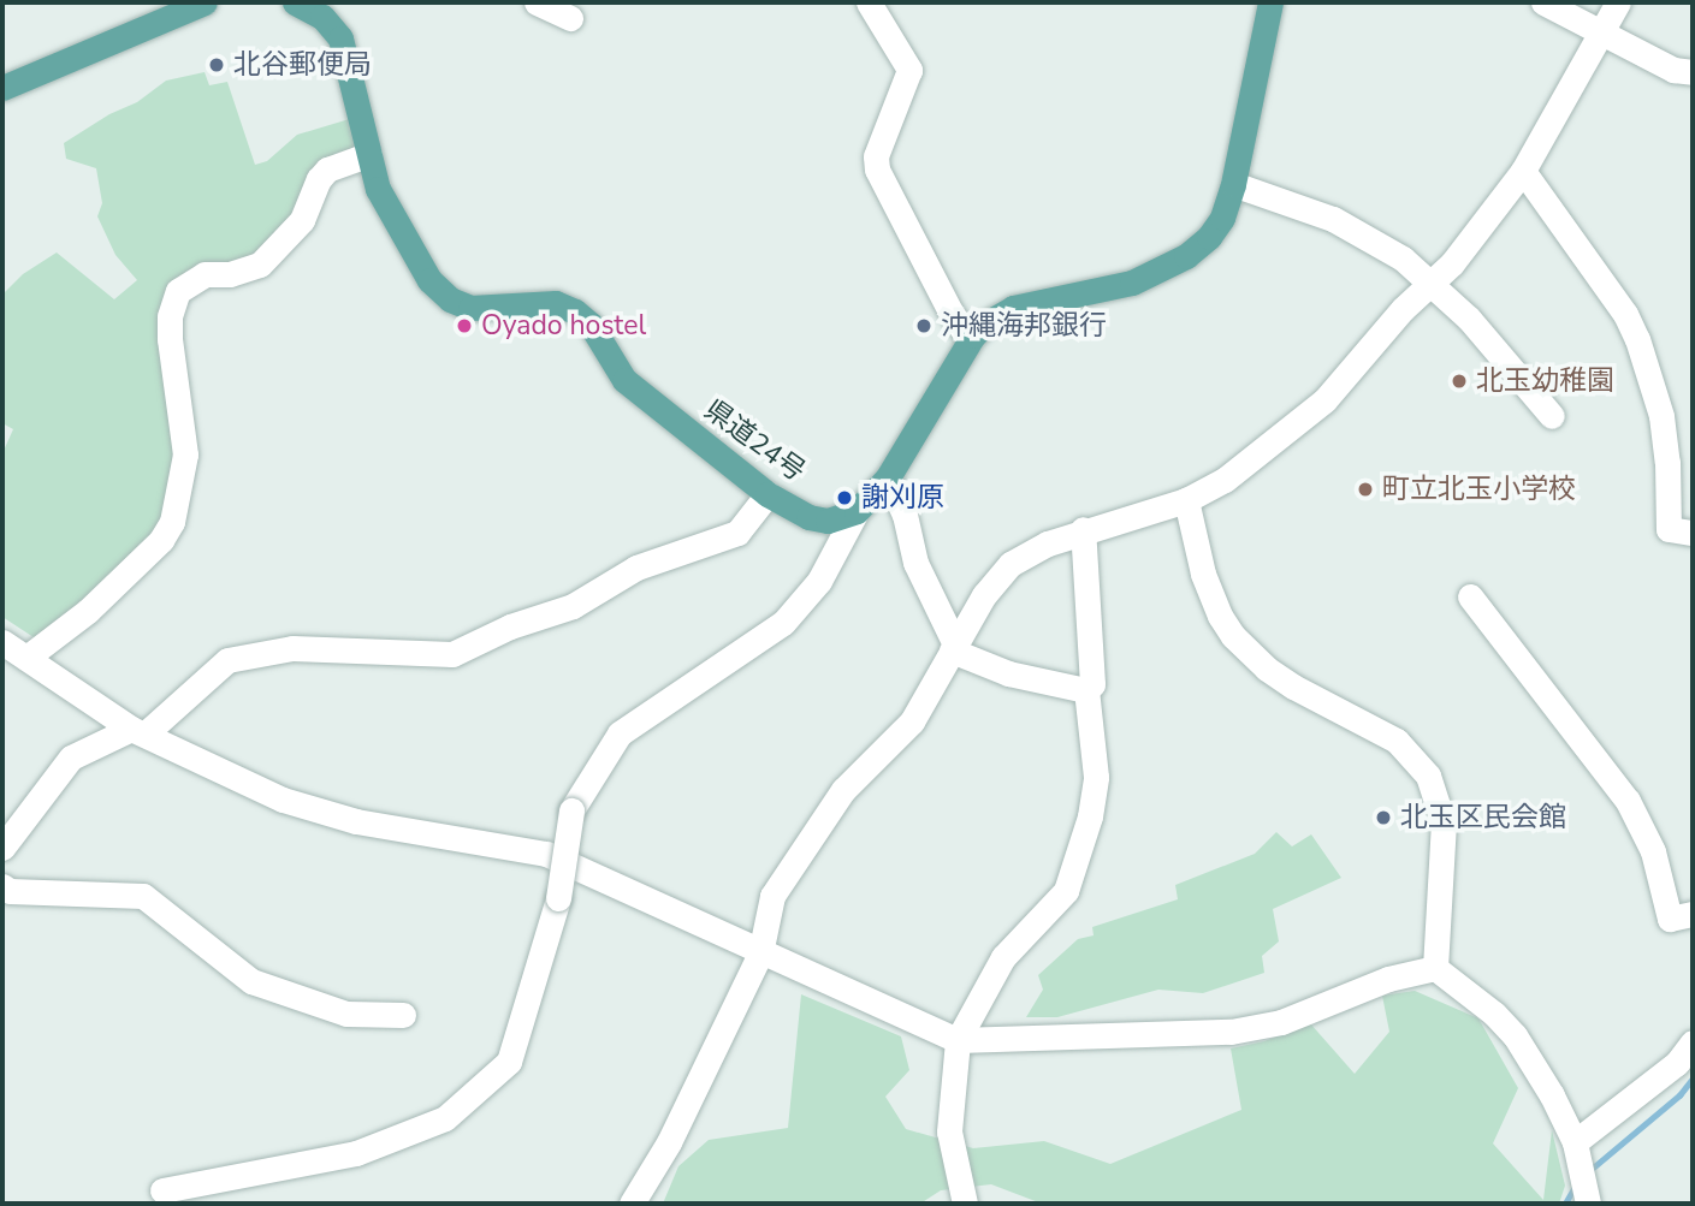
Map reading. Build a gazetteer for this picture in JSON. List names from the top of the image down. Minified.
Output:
{"streets":{"main road":["県道24号"]},"places":["北谷郵便局","Oyado hostel","沖縄海邦銀行","北玉幼稚園","町立北玉小学校","謝刈原","北玉区民会館"]}
